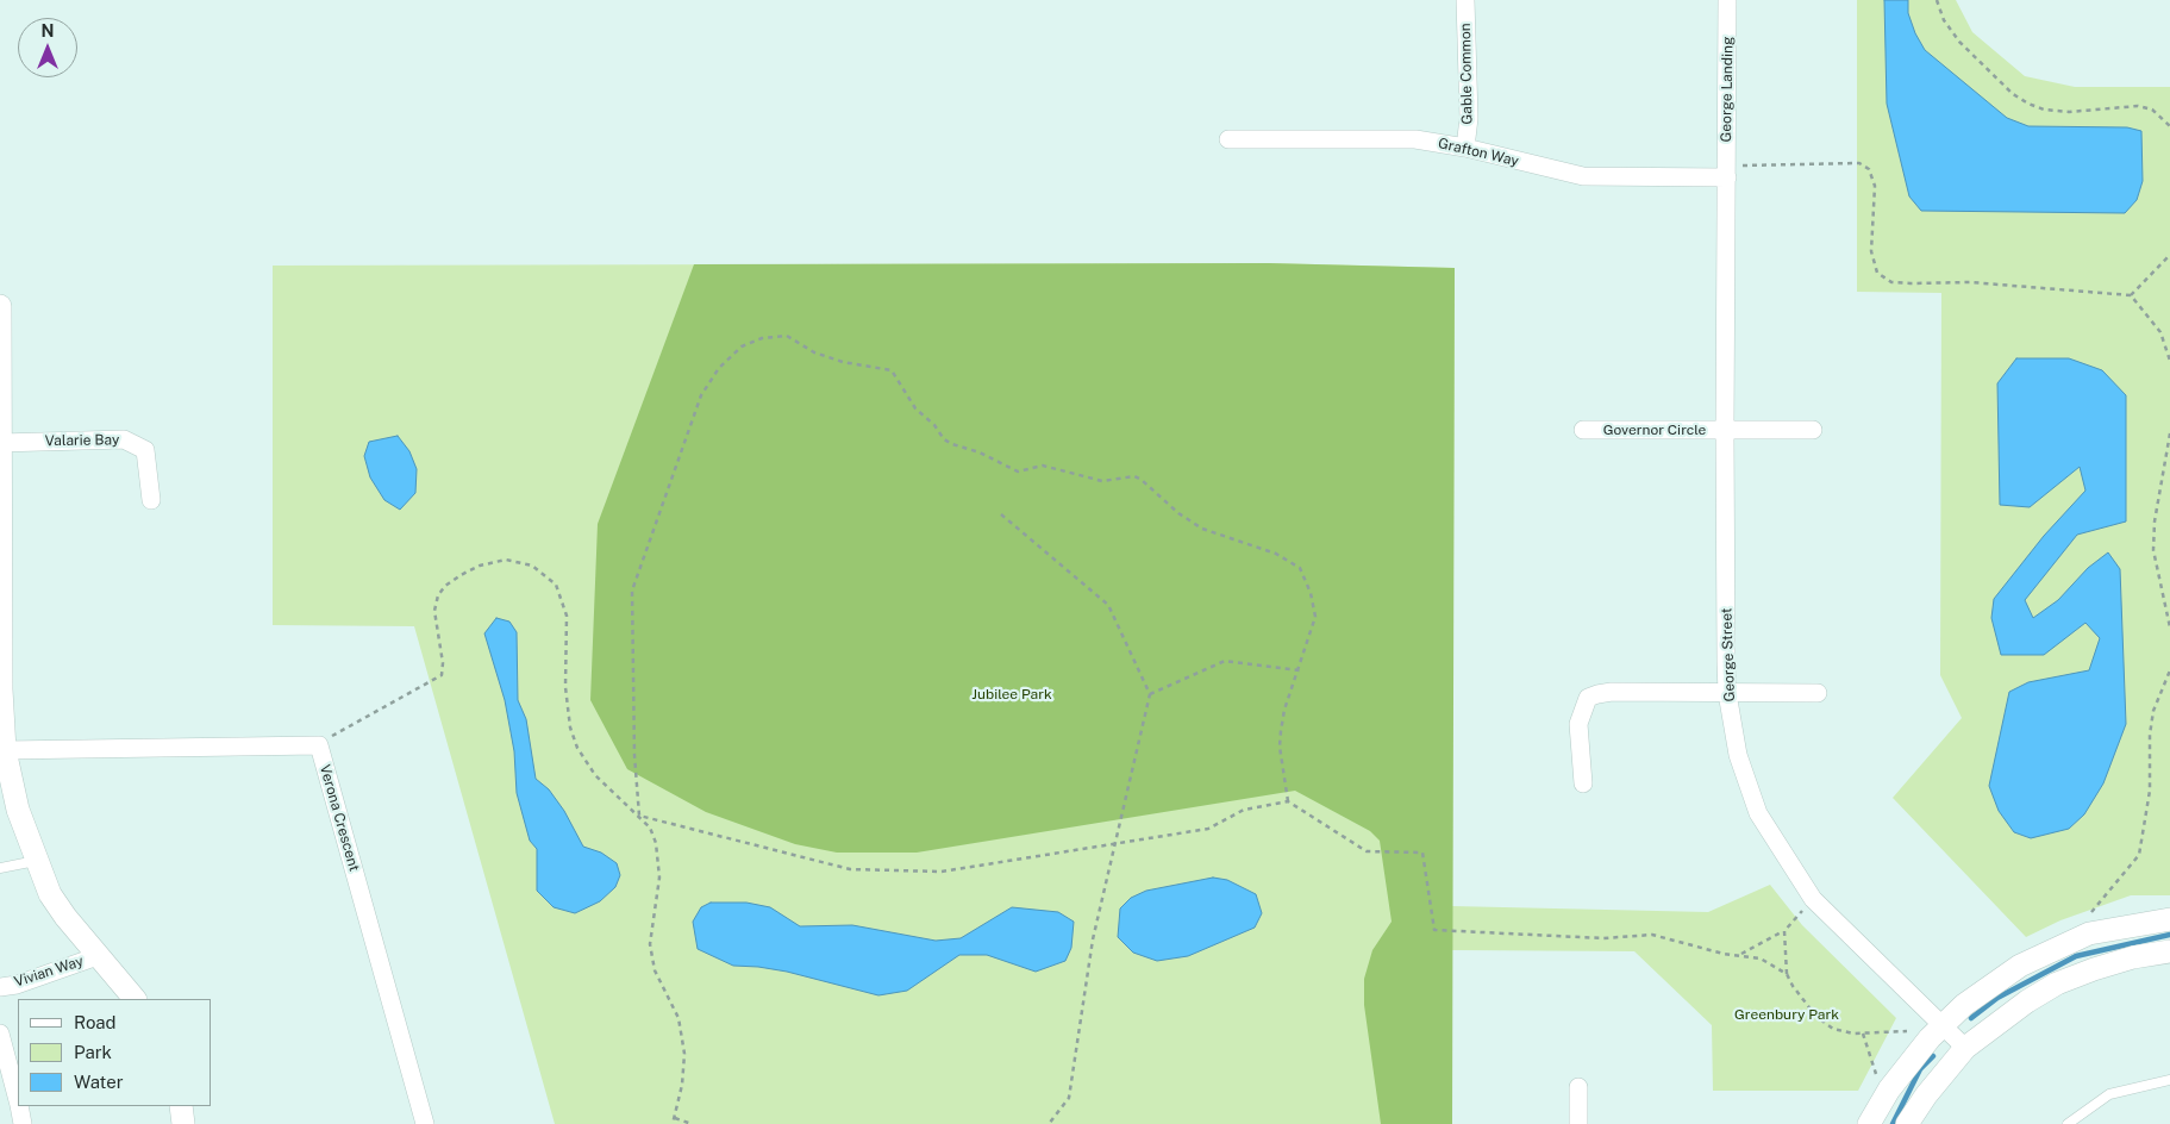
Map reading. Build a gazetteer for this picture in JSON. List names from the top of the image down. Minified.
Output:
{"streets":{"street":["Gable Common","George Landing","Grafton Way","Governor Circle","Valarie Bay","George Street","Verona Crescent","Vivian Way"]},"crossings":[["Gable Common","Grafton Way"],["George Landing","Grafton Way"],["George Landing","George Street"],["Grafton Way","George Street"],["Governor Circle","George Street"]],"parks":["Jubilee Park","Greenbury Park"],"legend":["Road","Park","Water"],"north":"top"}
